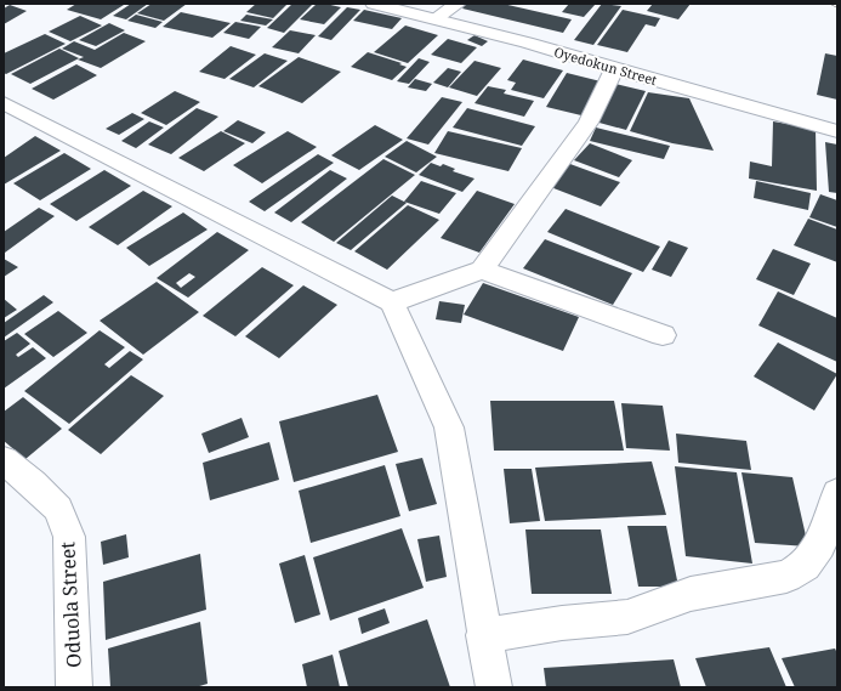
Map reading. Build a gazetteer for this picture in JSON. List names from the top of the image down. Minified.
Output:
{"streets":{"street":["Oyedokun Street","Oduola Street"]}}
